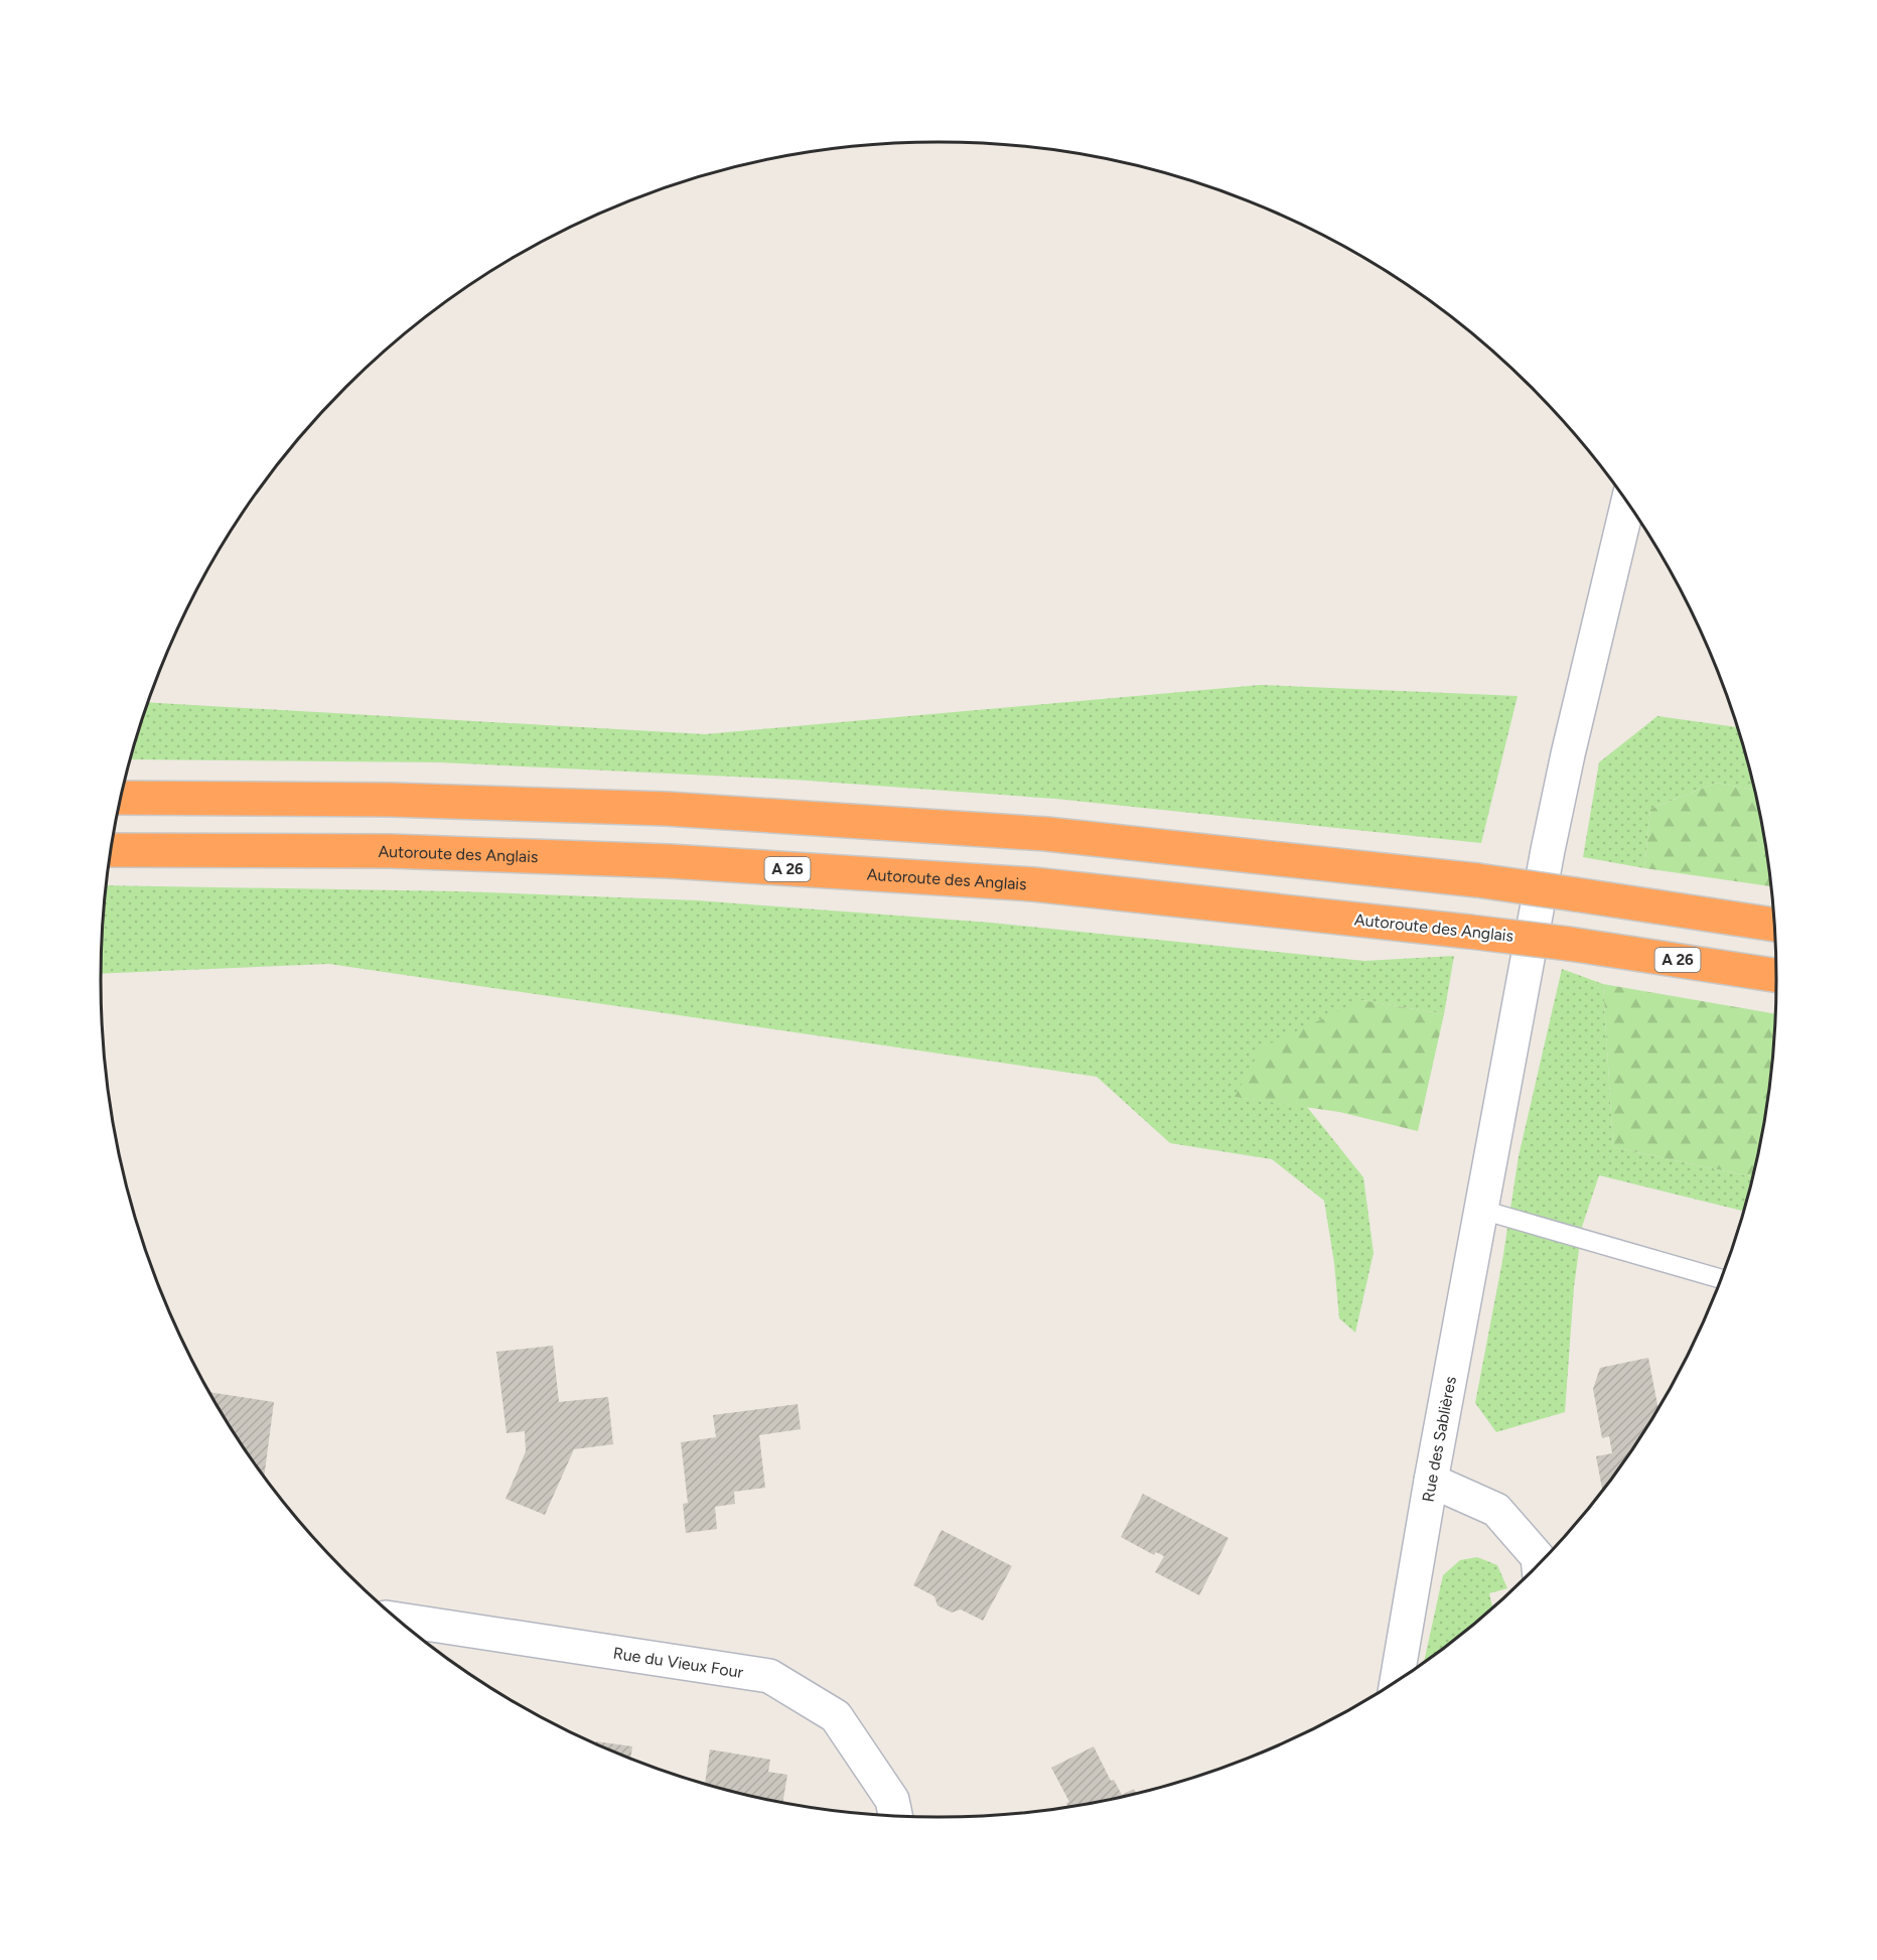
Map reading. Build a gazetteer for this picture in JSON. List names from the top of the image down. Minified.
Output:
{"streets":{"highway":["Autoroute des Anglais","A 26"],"street":["Rue des Sablières","Rue du Vieux Four"]}}
